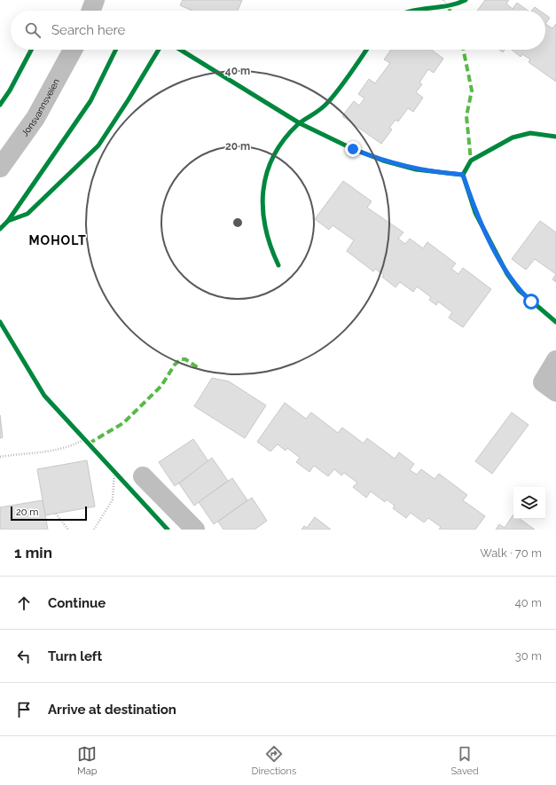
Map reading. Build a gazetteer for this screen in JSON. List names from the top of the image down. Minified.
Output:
{"streets":{"street":["Jonsvannsveien"]},"districts":["MOHOLT"],"scale_bar":"20 m","page":{"search":"Search here","scale":"20 m","heading":["1 min","Walk · 70 m"],"list":[["Continue","40 m"],["Turn left","30 m"],"Arrive at destination"],"nav":["Map","Directions","Saved"]},"rings":["40 m","20 m"]}
